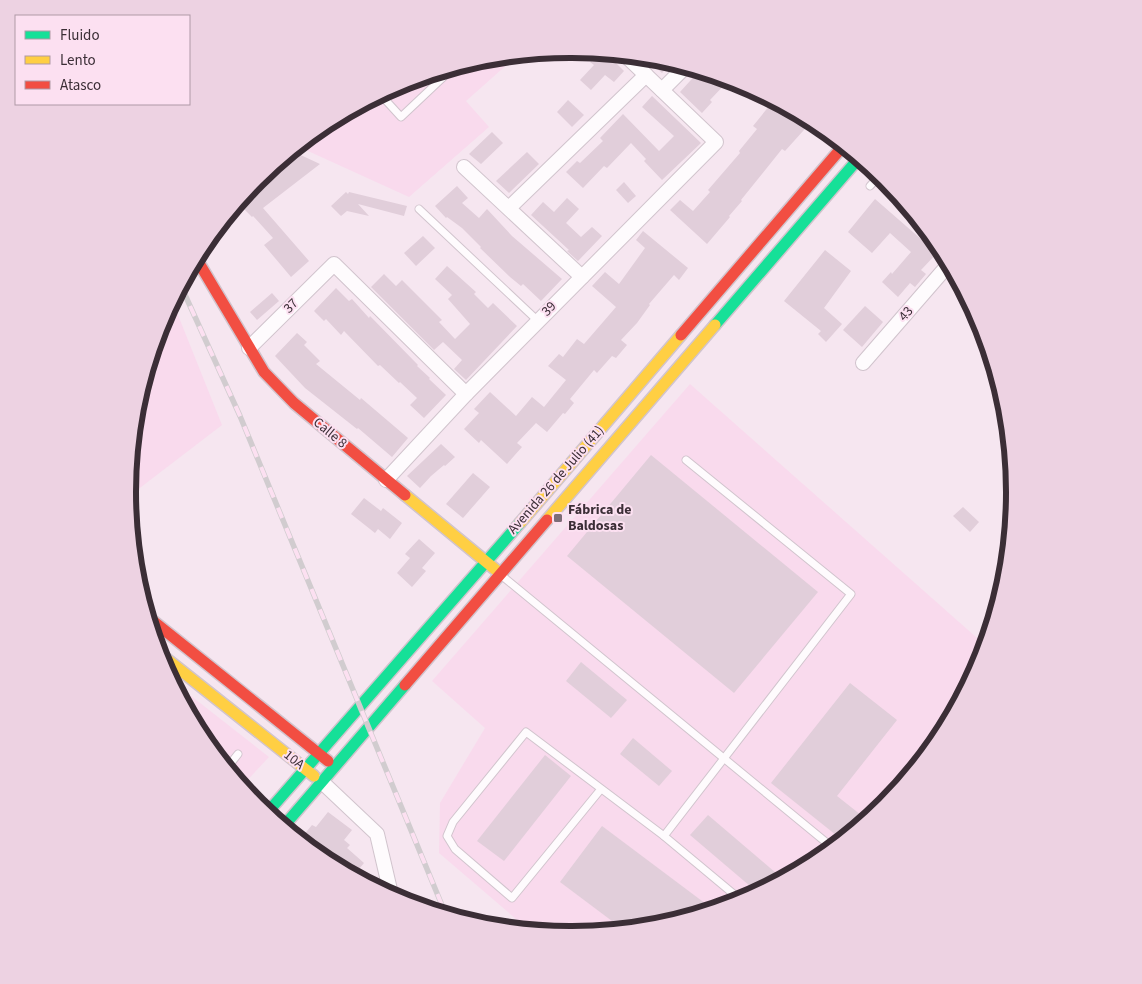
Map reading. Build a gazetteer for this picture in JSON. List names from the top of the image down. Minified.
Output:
{"streets":{"main road":["Calle 8","Avenida 26 de Julio (41)","10A"],"street":["37","39","43"]},"crossings":[["37","39"],["37","Calle 8"],["39","Calle 8"],["Calle 8","Avenida 26 de Julio (41)"],["Avenida 26 de Julio (41)","10A"]],"places":{"transit":["Fábrica de Baldosas"]},"legend":["Fluido","Lento","Atasco"]}
